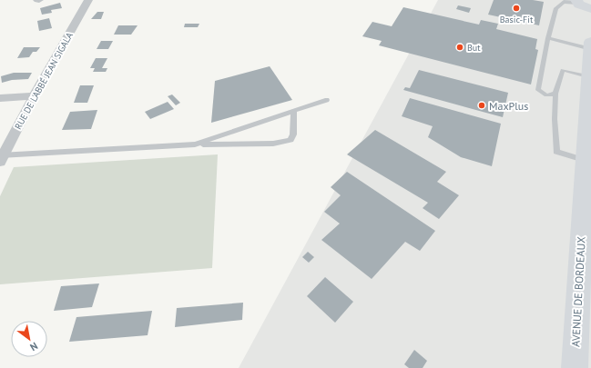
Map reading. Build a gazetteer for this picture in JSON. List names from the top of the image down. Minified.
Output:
{"streets":{"main road":["AVENUE DE BORDEAUX"],"street":["RUE DE L'ABBÉ JEAN SIGALA"]},"places":["Basic-Fit","But","MaxPlus"],"north":"bottom right"}
